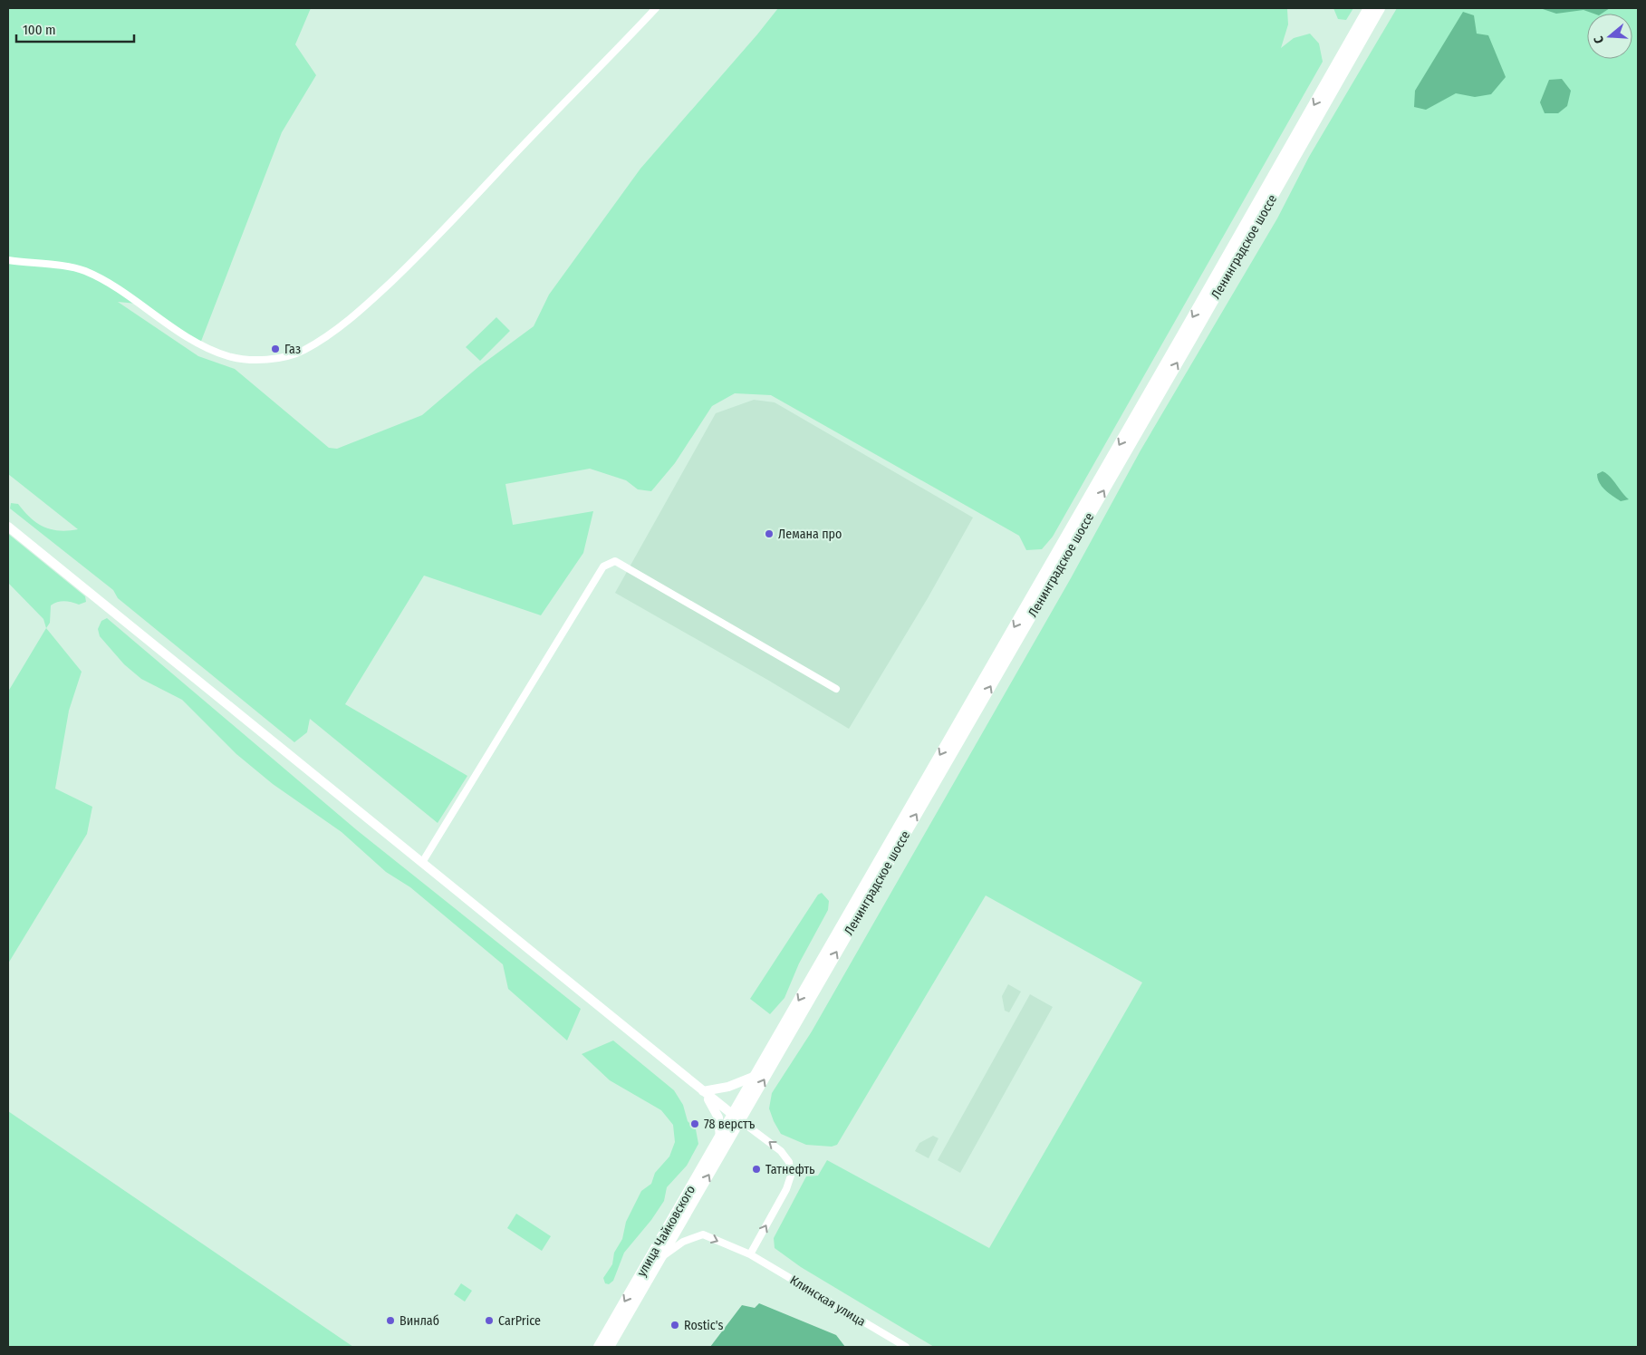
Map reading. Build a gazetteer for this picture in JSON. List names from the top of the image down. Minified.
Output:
{"streets":{"highway":["Ленинградское шоссе","улица Чайковского"],"street":["Клинская улица"]},"crossings":[["Ленинградское шоссе","улица Чайковского"],["улица Чайковского","Клинская улица"]],"places":["Газ","Лемана про","78 верстъ","Татнефть","Винлаб","CarPrice","Rostic's"],"scale_bar":"100 m","north":"left"}
